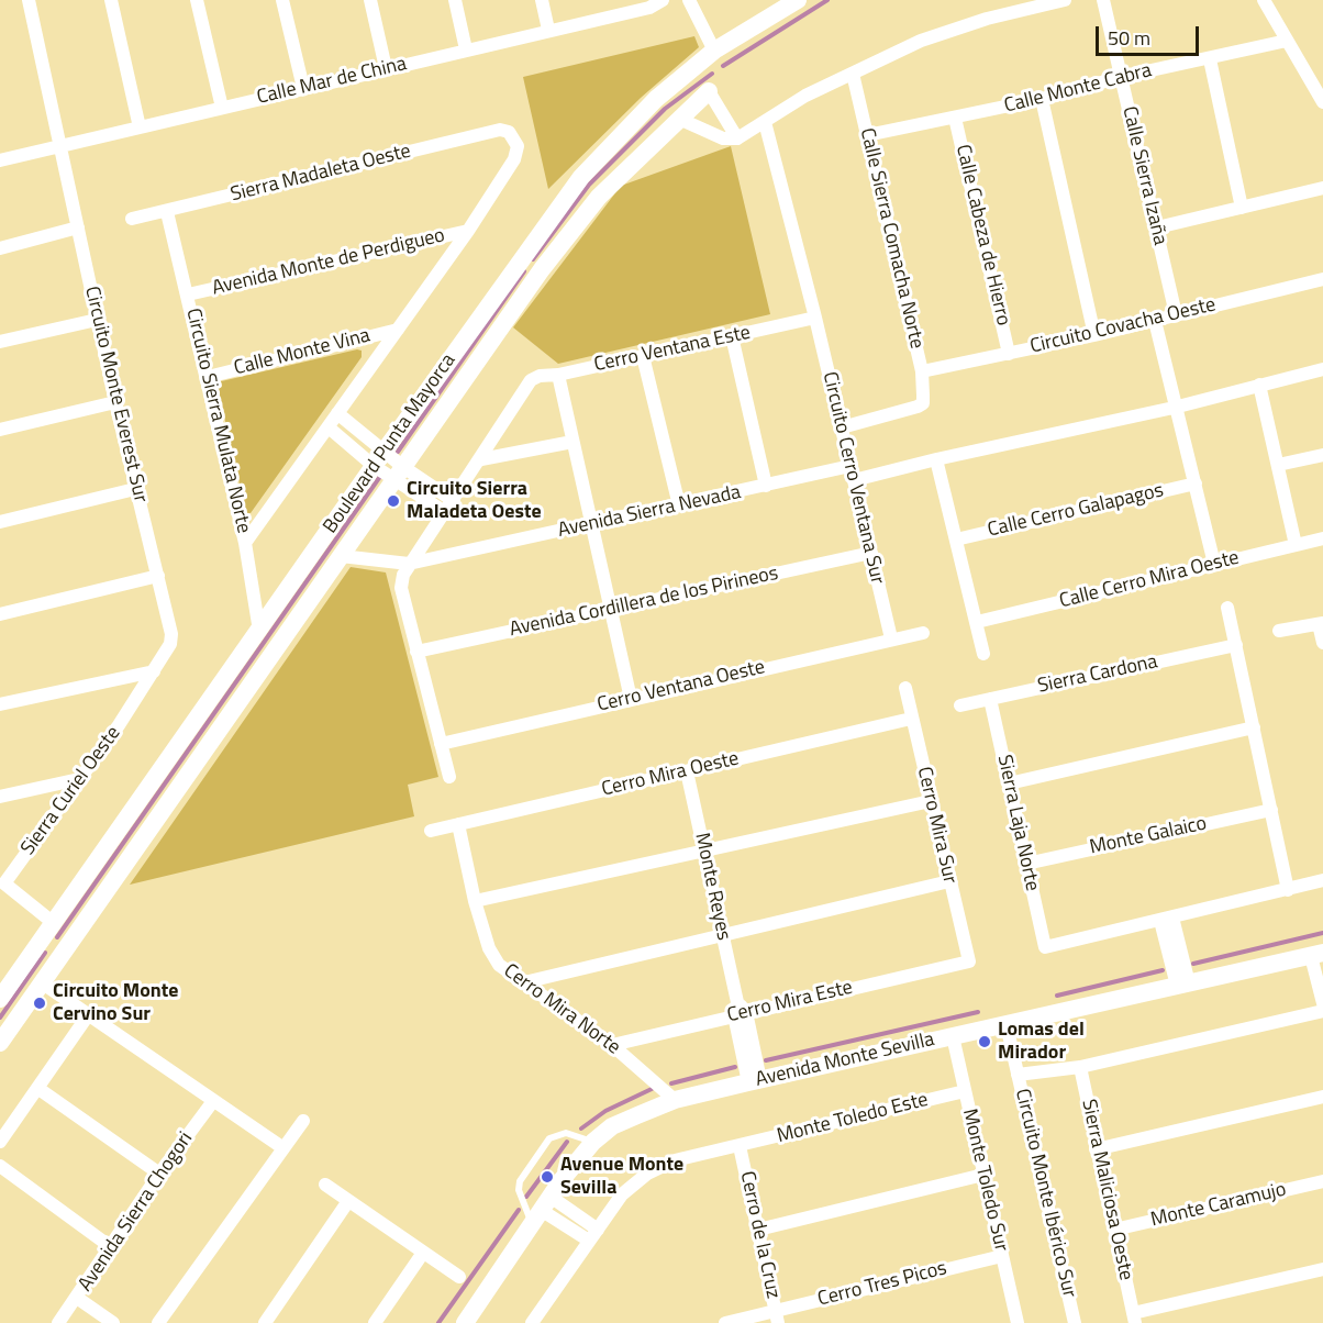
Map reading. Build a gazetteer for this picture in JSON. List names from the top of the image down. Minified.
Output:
{"streets":{"street":["Calle Mar de China","Calle Monte Cabra","Sierra Madaleta Oeste","Calle Sierra Izaña","Calle Cabeza de Hierro","Calle Sierra Comacha Norte","Avenida Monte de Perdigueo","Circuito Covacha Oeste","Cerro Ventana Este","Calle Monte Vina","Circuito Monte Everest Sur","Circuito Sierra Mulata Norte","Boulevard Punta Mayorca","Circuito Cerro Ventana Sur","Calle Cerro Galapagos","Avenida Sierra Nevada","Calle Cerro Mira Oeste","Avenida Cordillera de los Pirineos","Sierra Cardona","Cerro Ventana Oeste","Cerro Mira Oeste","Sierra Curiel Oeste","Sierra Laja Norte","Cerro Mira Sur","Monte Galaico","Monte Reyes","Cerro Mira Este","Cerro Mira Norte","Avenida Monte Sevilla","Monte Toledo Este","Monte Toledo Sur","Sierra Maliciosa Oeste","Circuito Monte Ibérico Sur","Monte Caramujo","Avenida Sierra Chogori","Cerro de la Cruz","Cerro Tres Picos"]},"crossings":[["Calle Mar de China","Circuito Monte Everest Sur"],["Calle Monte Cabra","Calle Sierra Izaña"],["Calle Monte Cabra","Calle Cabeza de Hierro"],["Calle Monte Cabra","Calle Sierra Comacha Norte"],["Sierra Madaleta Oeste","Avenida Monte de Perdigueo"],["Sierra Madaleta Oeste","Circuito Sierra Mulata Norte"],["Calle Sierra Izaña","Circuito Covacha Oeste"],["Calle Cabeza de Hierro","Circuito Covacha Oeste"],["Calle Sierra Comacha Norte","Circuito Covacha Oeste"],["Calle Sierra Comacha Norte","Circuito Cerro Ventana Sur"],["Avenida Monte de Perdigueo","Circuito Sierra Mulata Norte"],["Cerro Ventana Este","Circuito Cerro Ventana Sur"],["Calle Monte Vina","Circuito Sierra Mulata Norte"],["Circuito Monte Everest Sur","Sierra Curiel Oeste"],["Circuito Sierra Mulata Norte","Boulevard Punta Mayorca"],["Boulevard Punta Mayorca","Avenida Sierra Nevada"],["Boulevard Punta Mayorca","Sierra Curiel Oeste"],["Circuito Cerro Ventana Sur","Avenida Sierra Nevada"],["Circuito Cerro Ventana Sur","Avenida Cordillera de los Pirineos"],["Circuito Cerro Ventana Sur","Cerro Ventana Oeste"],["Sierra Cardona","Sierra Laja Norte"],["Cerro Mira Oeste","Cerro Mira Sur"],["Cerro Mira Oeste","Monte Reyes"],["Cerro Mira Oeste","Cerro Mira Norte"],["Sierra Laja Norte","Monte Galaico"],["Cerro Mira Sur","Cerro Mira Este"],["Monte Reyes","Cerro Mira Este"],["Monte Reyes","Avenida Monte Sevilla"],["Cerro Mira Este","Cerro Mira Norte"],["Cerro Mira Norte","Avenida Monte Sevilla"],["Avenida Monte Sevilla","Monte Toledo Sur"],["Avenida Monte Sevilla","Circuito Monte Ibérico Sur"],["Monte Toledo Este","Monte Toledo Sur"],["Monte Toledo Este","Cerro de la Cruz"],["Monte Toledo Sur","Cerro Tres Picos"],["Sierra Maliciosa Oeste","Monte Caramujo"],["Cerro de la Cruz","Cerro Tres Picos"]],"places":["Circuito Sierra Maladeta Oeste","Circuito Monte Cervino Sur","Lomas del Mirador","Avenue Monte Sevilla"],"scale_bar":"50 m"}
